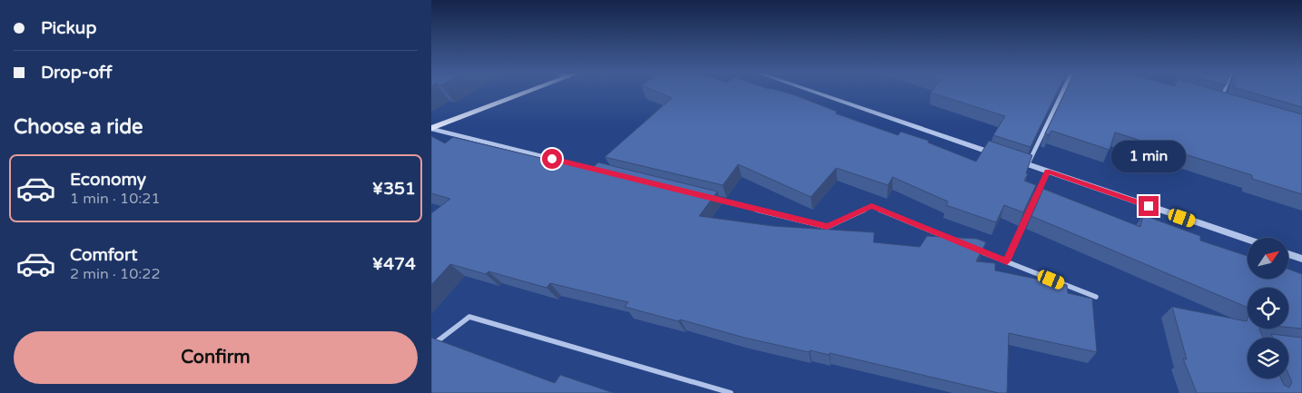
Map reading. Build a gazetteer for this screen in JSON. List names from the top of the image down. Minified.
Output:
{"north":"top right","page":{"banner":["Pickup","Drop-off"],"heading":"Choose a ride","bubble":"1 min","list":[{"name":"Economy","note":"1 min · 10:21","value":"¥351"},{"name":"Comfort","note":"2 min · 10:22","value":"¥474"}],"buttons":"Confirm"}}
